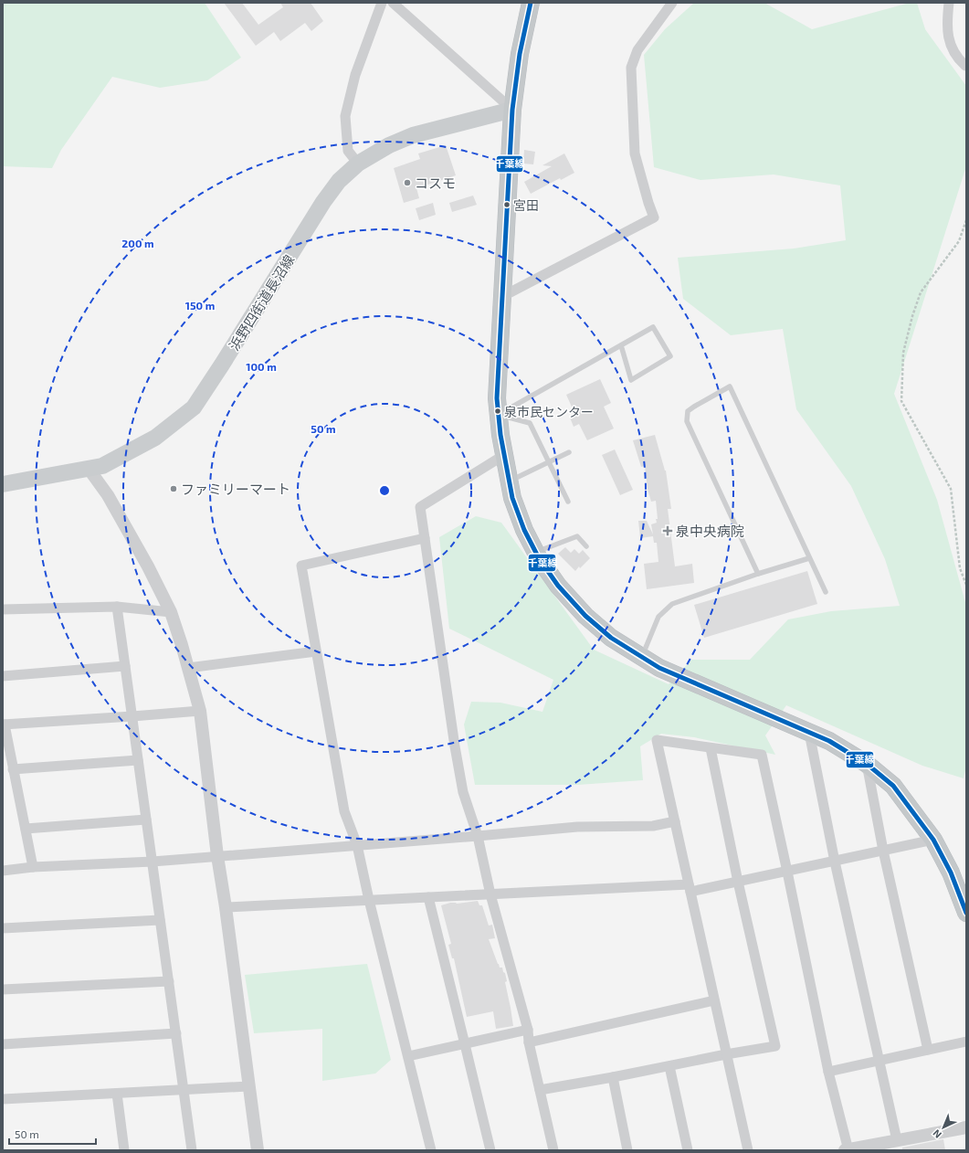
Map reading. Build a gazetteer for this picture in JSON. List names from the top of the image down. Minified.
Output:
{"streets":{"main road":["浜野四街道長沼線"]},"places":{"other":["コスモ","宮田","泉市民センター","ファミリーマート"],"health":["泉中央病院"]},"lines":["transit line 千葉線"],"scale_bar":"50 m","north":"bottom left","rings":["200 m","150 m","100 m","50 m"]}
